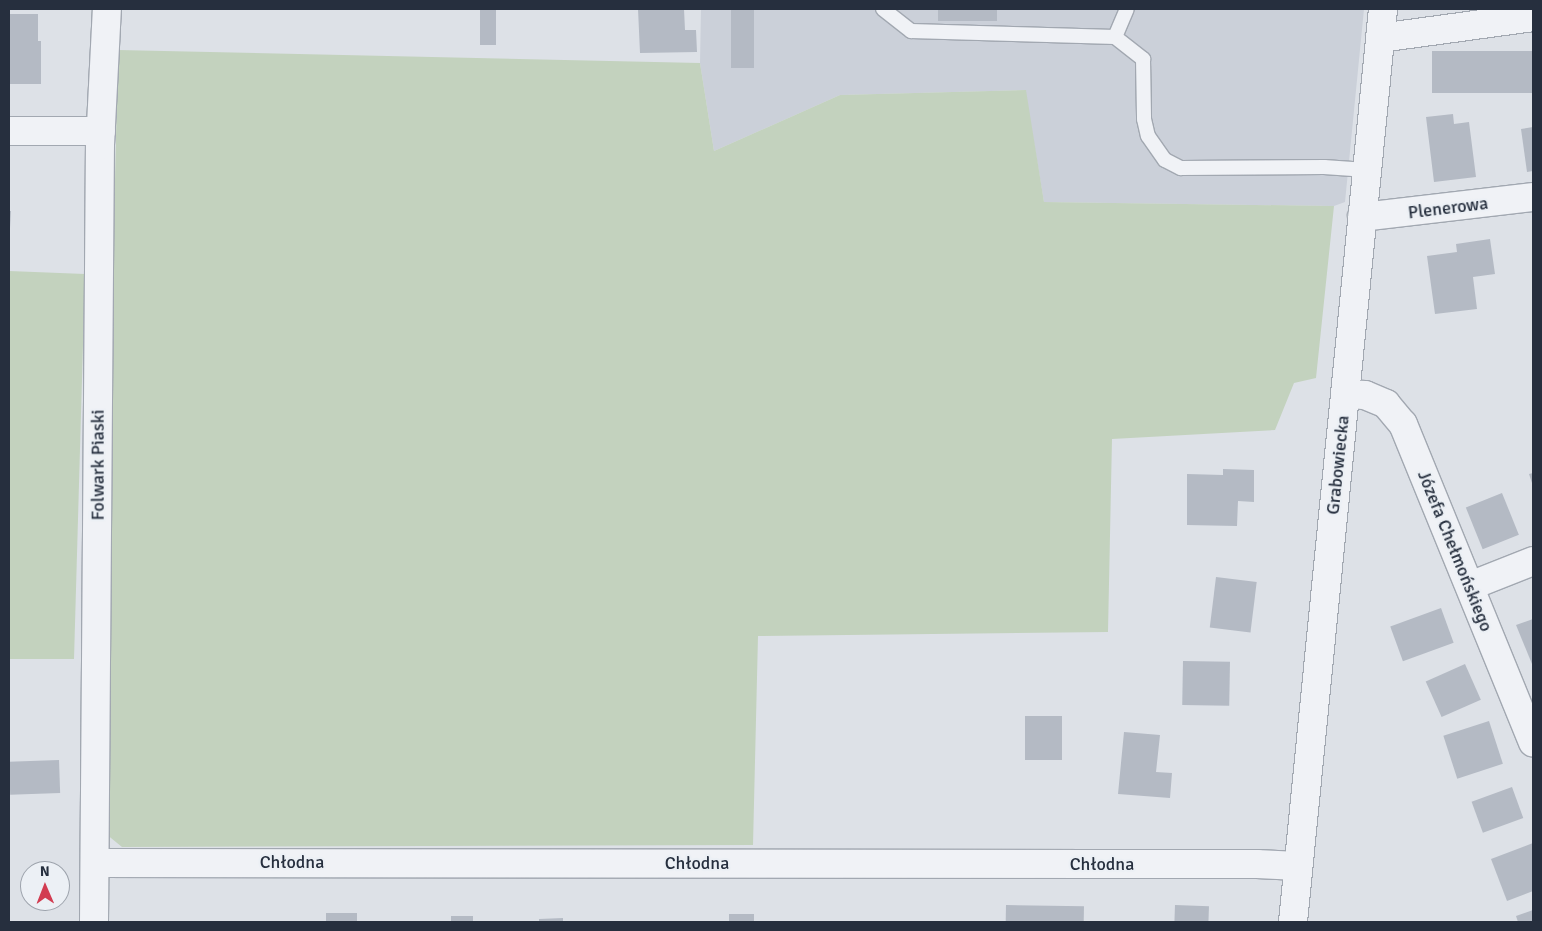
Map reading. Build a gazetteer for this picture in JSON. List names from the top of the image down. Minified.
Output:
{"streets":{"street":["Plenerowa","Folwark Piaski","Grabowiecka","Józefa Chełmońskiego","Chłodna"]},"crossings":[["Plenerowa","Grabowiecka"],["Folwark Piaski","Chłodna"],["Grabowiecka","Józefa Chełmońskiego"],["Grabowiecka","Chłodna"]],"north":"top"}
